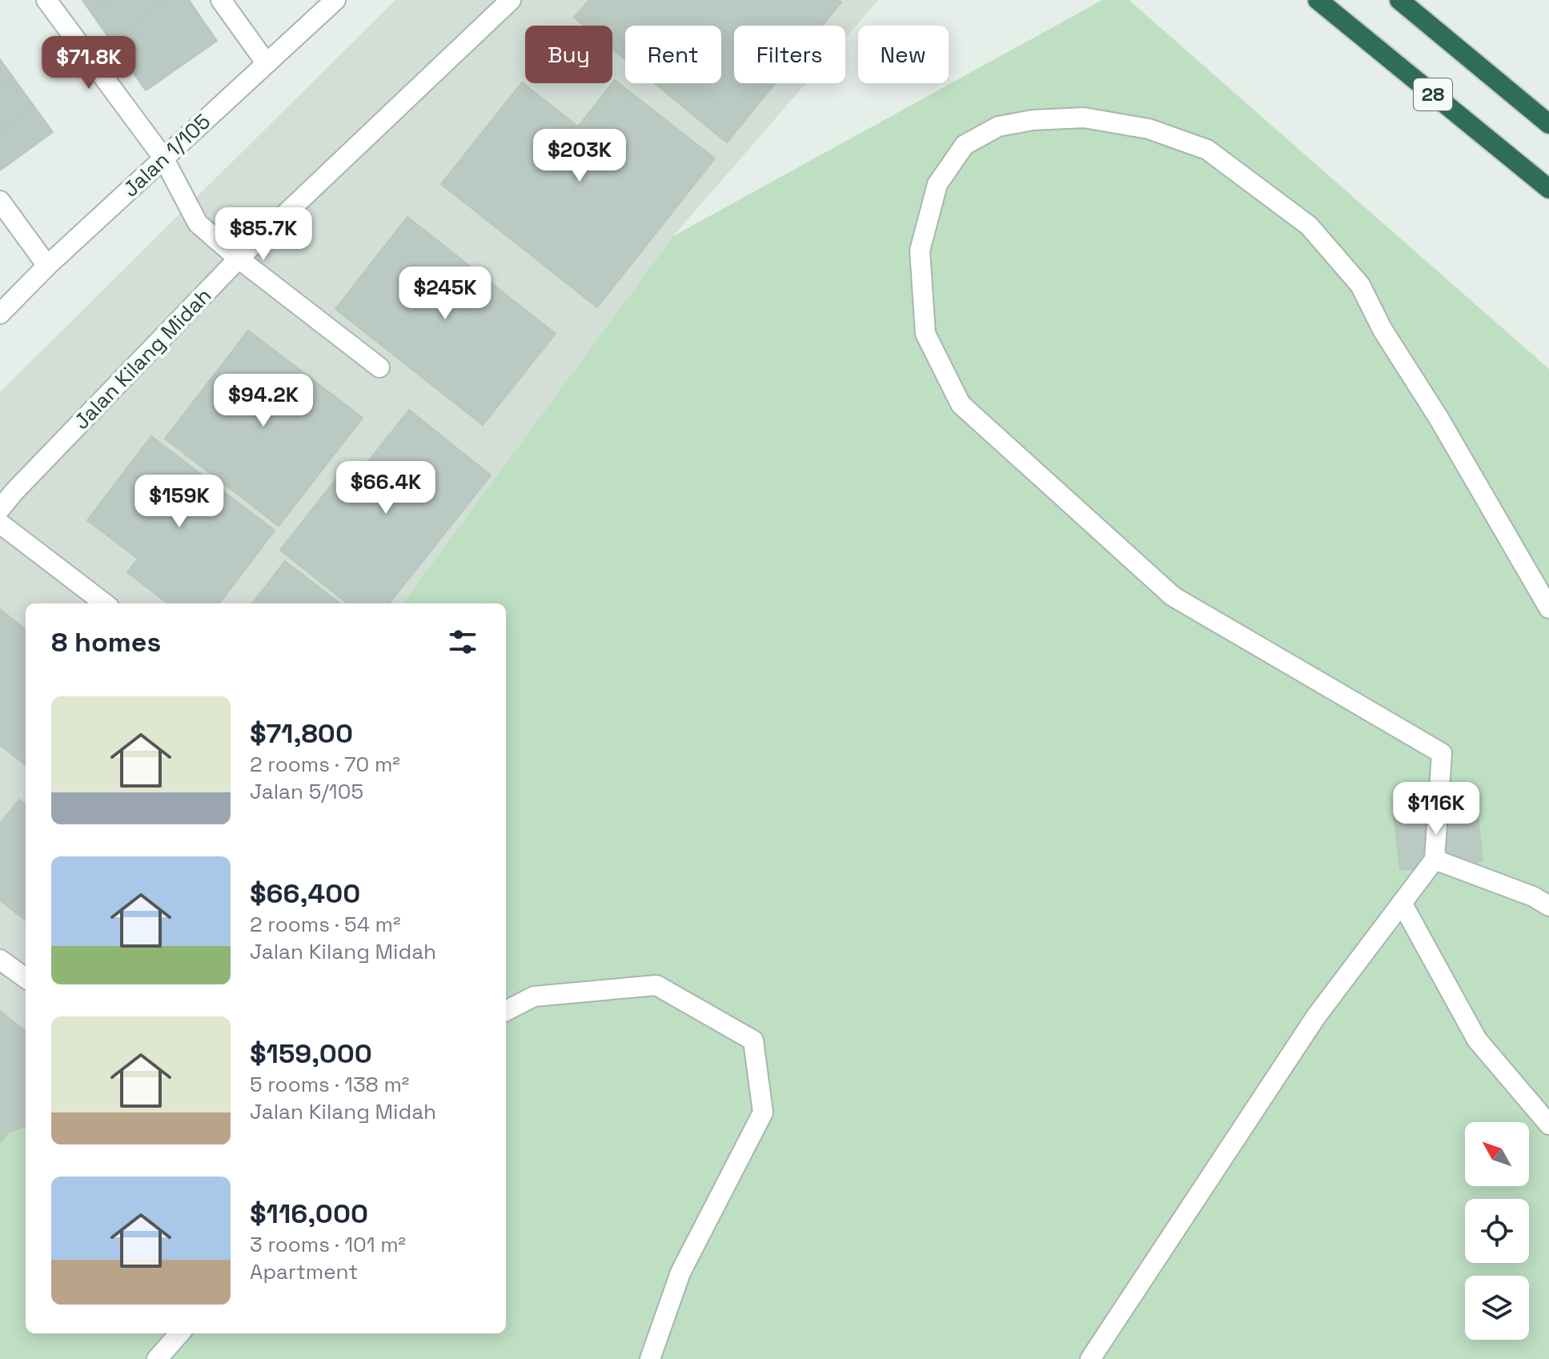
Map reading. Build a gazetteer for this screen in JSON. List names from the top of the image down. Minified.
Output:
{"streets":{"highway":["28"],"street":["Jalan 1/105","Jalan Kilang Midah"]},"north":"top left","page":{"chip":["Buy","Rent","Filters","New"],"price":["$71.8K","$203K","$85.7K","$245K","$94.2K","$66.4K","$159K","$116K"],"heading":"8 homes","list":[{"name":"$71,800","note":"2 rooms · 70 m² · Jalan 5/105"},{"name":"$66,400","note":"2 rooms · 54 m² · Jalan Kilang Midah"},{"name":"$159,000","note":"5 rooms · 138 m² · Jalan Kilang Midah"},{"name":"$116,000","note":"3 rooms · 101 m² · Apartment"}]}}
